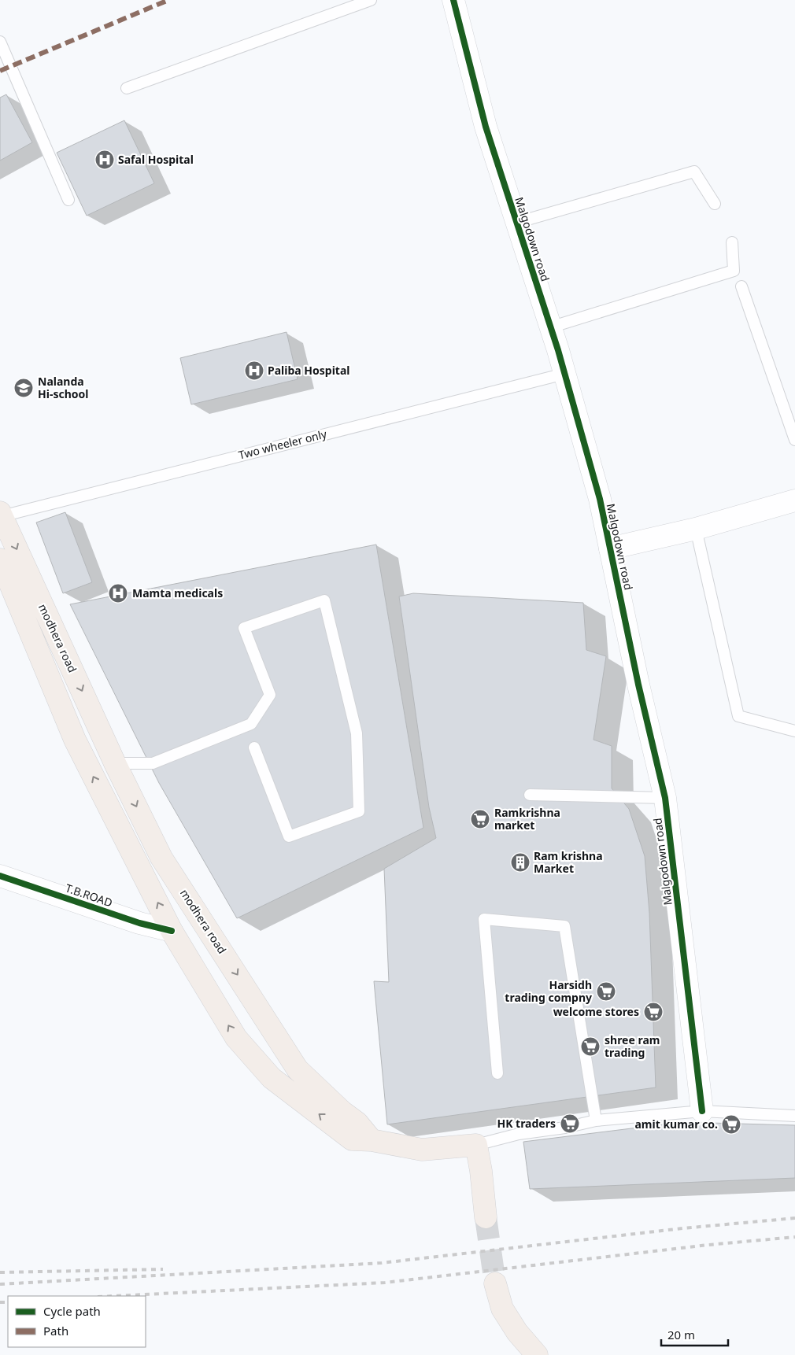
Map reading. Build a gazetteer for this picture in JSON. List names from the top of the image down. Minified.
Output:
{"streets":{"main road":["modhera road"],"street":["Malgodown road","T.B.ROAD"],"lane":["Two wheeler only"]},"crossings":[["Malgodown road","Two wheeler only"],["Two wheeler only","modhera road"]],"places":{"hospital":["Safal Hospital","Paliba Hospital","Mamta medicals"],"school or university":["Nalanda Hi-school"],"supermarket":["Ramkrishna market","Harsidh trading compny","welcome stores","shree ram trading","HK traders","amit kumar co."],"building":["Ram krishna Market"]},"legend":["Cycle path","Path"],"scale_bar":"20 m"}
